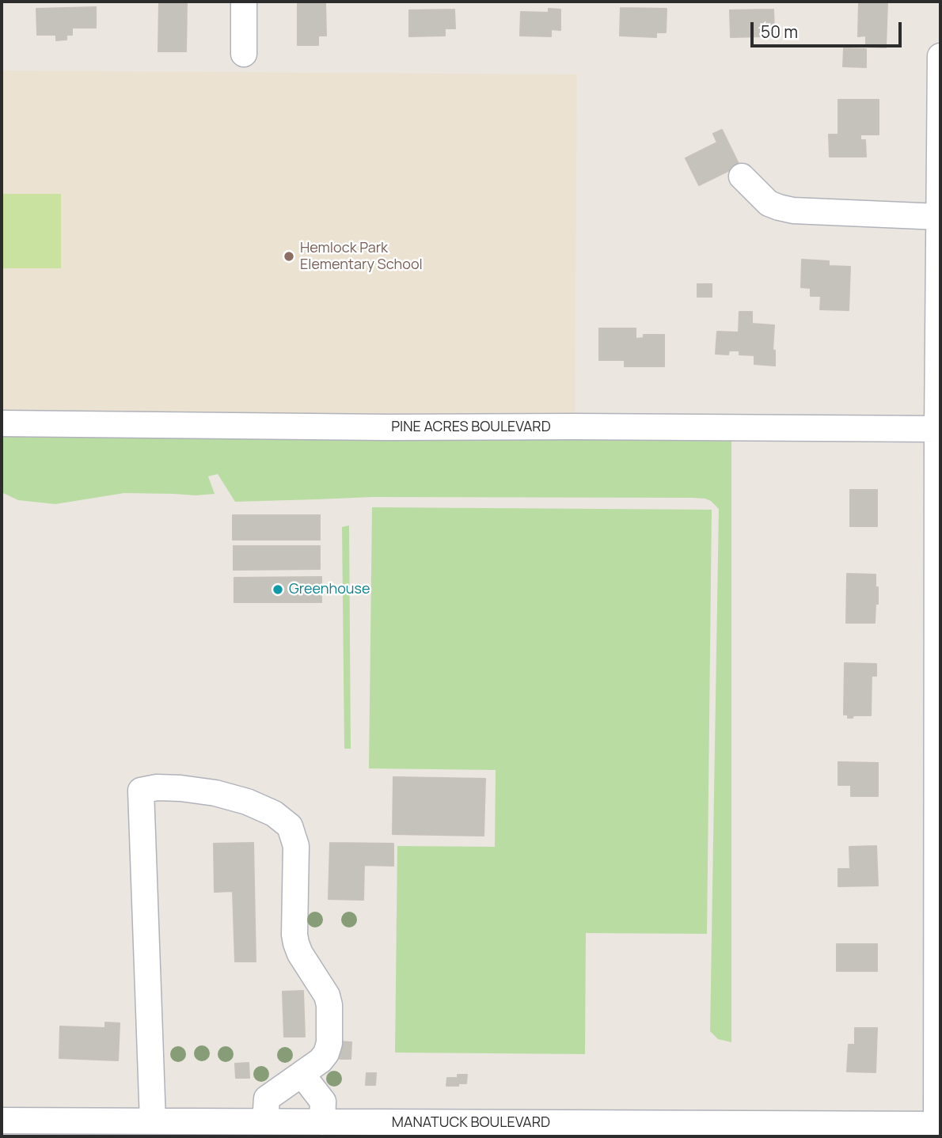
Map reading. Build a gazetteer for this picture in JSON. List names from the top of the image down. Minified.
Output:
{"streets":{"street":["PINE ACRES BOULEVARD","MANATUCK BOULEVARD"]},"places":["Hemlock Park Elementary School","Greenhouse"],"scale_bar":"50 m"}
